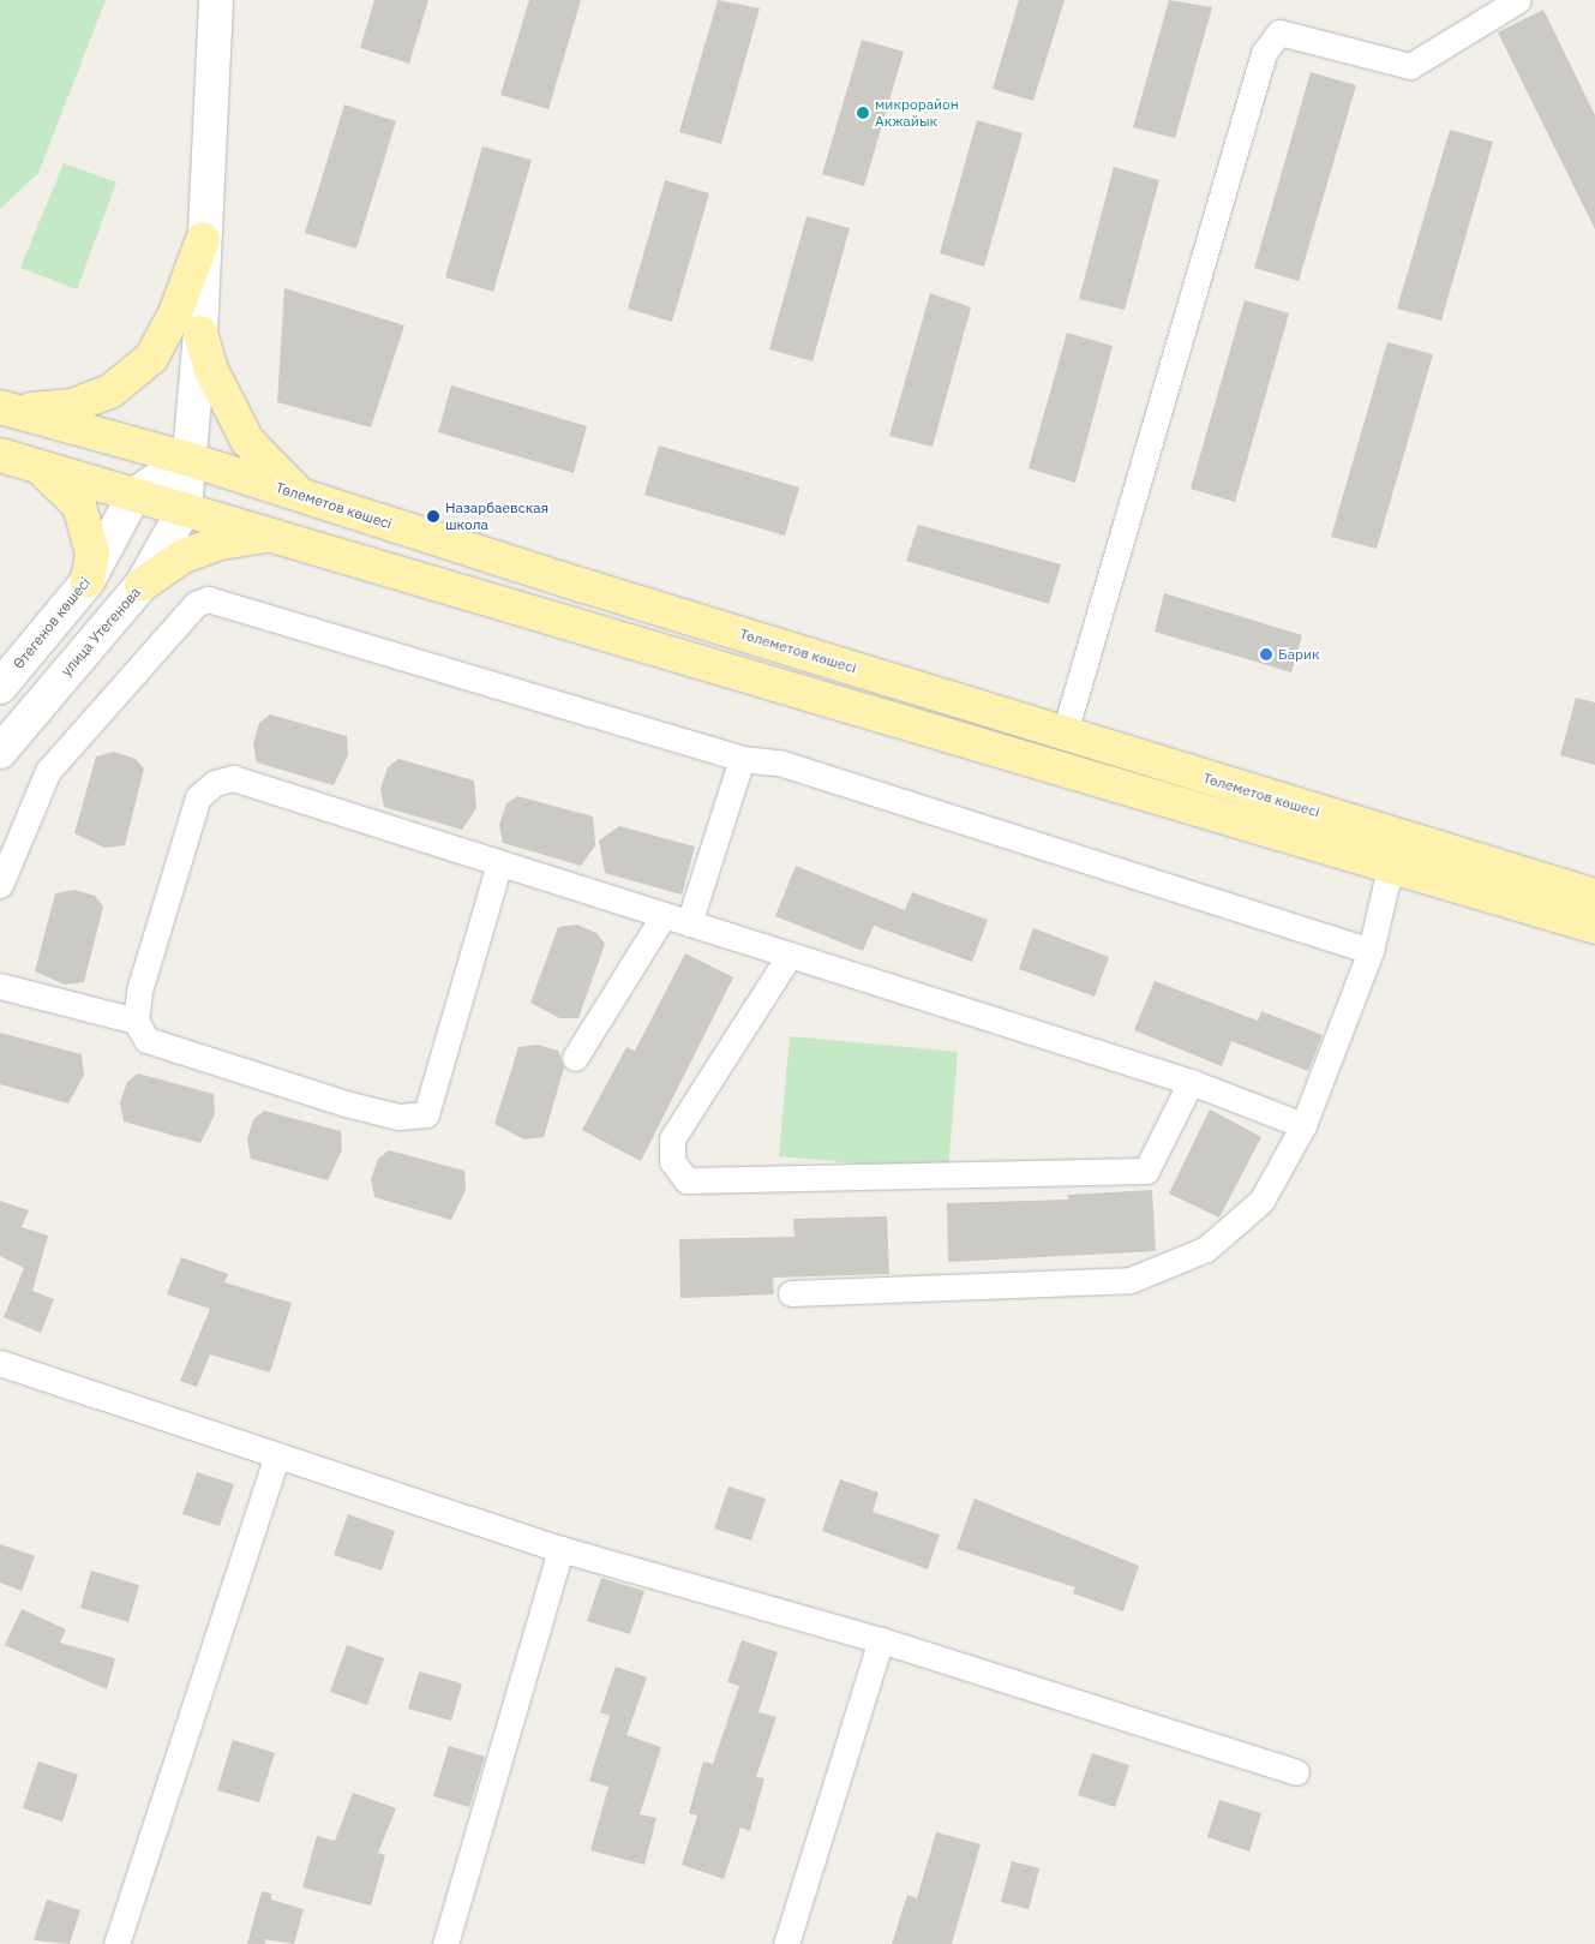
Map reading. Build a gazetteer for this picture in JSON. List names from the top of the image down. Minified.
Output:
{"streets":{"main road":["Төлеметов көшесі","Өтегенов көшесі","улица Утегенова"]},"crossings":[["Төлеметов көшесі","Өтегенов көшесі"],["Төлеметов көшесі","улица Утегенова"]],"places":["микрорайон Акжайык","Назарбаевская школа","Барик"]}
